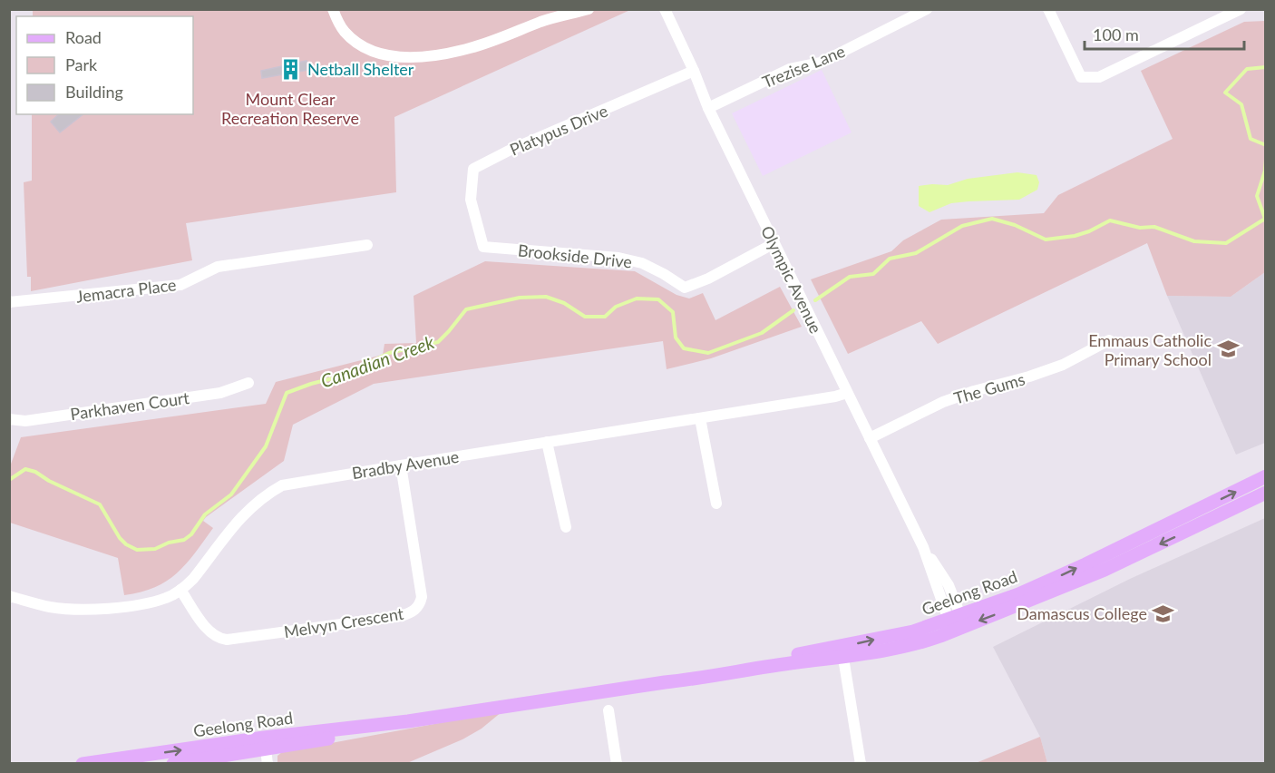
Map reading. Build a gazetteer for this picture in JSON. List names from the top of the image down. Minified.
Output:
{"streets":{"main road":["Geelong Road"],"street":["Trezise Lane","Platypus Drive","Brookside Drive","Olympic Avenue","Jemacra Place","The Gums","Parkhaven Court","Bradby Avenue","Melvyn Crescent"]},"crossings":[["Trezise Lane","Olympic Avenue"],["Platypus Drive","Brookside Drive"],["Platypus Drive","Olympic Avenue"],["Brookside Drive","Olympic Avenue"],["Olympic Avenue","The Gums"],["Olympic Avenue","Bradby Avenue"],["Olympic Avenue","Geelong Road"],["Bradby Avenue","Melvyn Crescent"]],"water":["Canadian Creek"],"parks":["Mount Clear Recreation Reserve"],"places":{"building":["Netball Shelter"],"school or university":["Emmaus Catholic Primary School","Damascus College"]},"legend":["Road","Park","Building"],"scale_bar":"100 m"}
